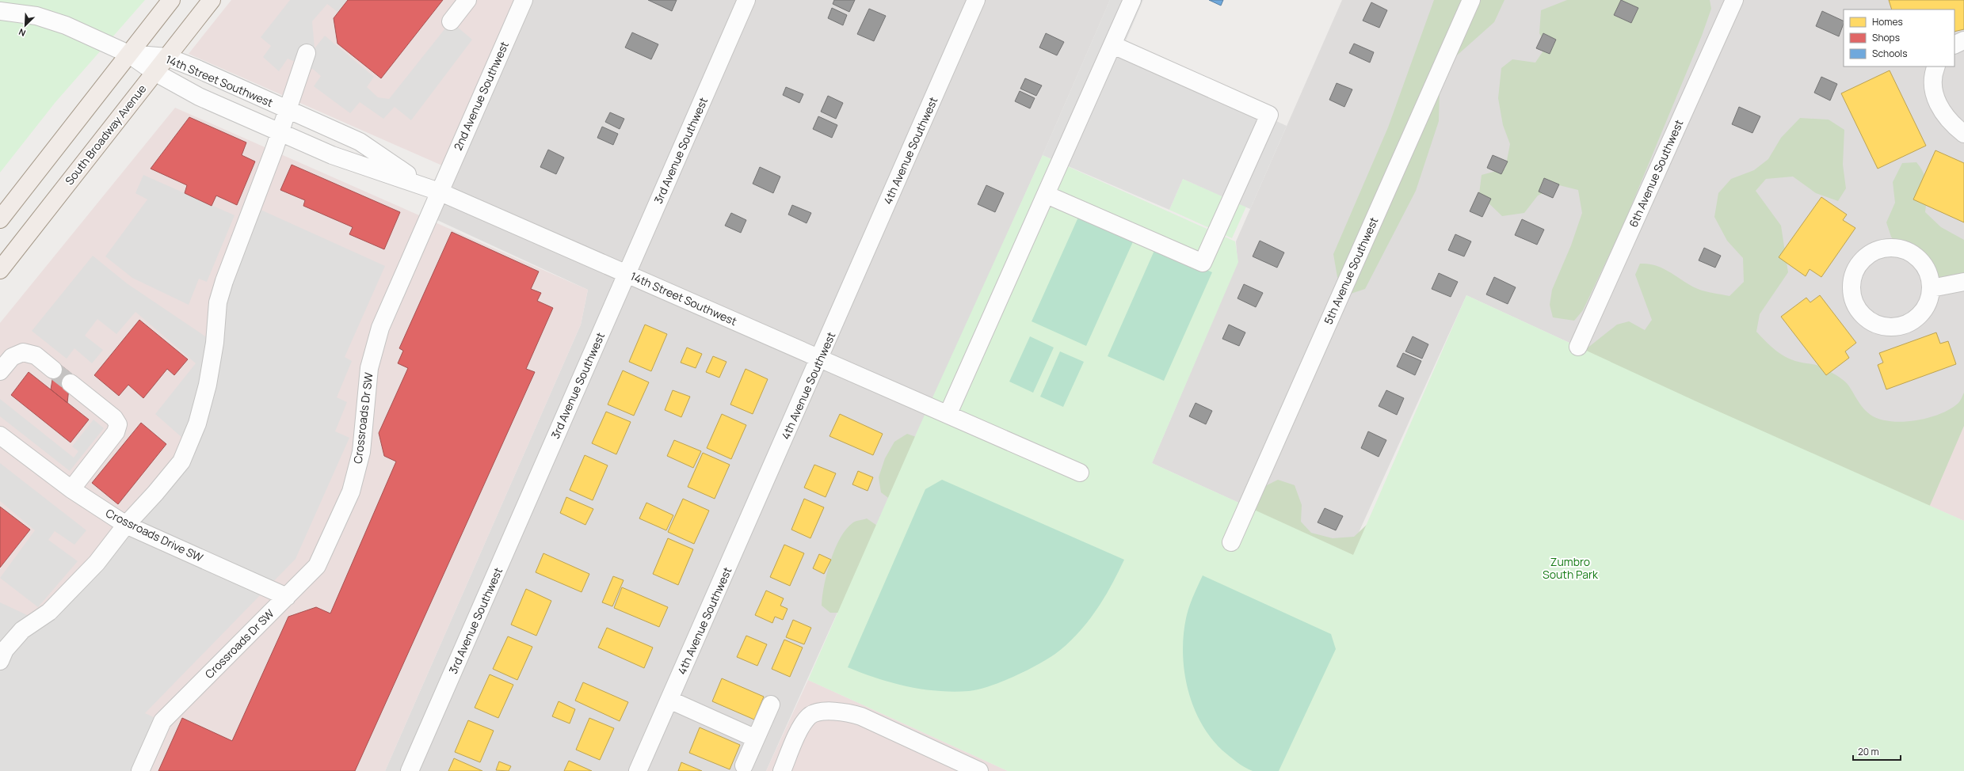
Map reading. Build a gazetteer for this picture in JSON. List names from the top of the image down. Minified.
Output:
{"streets":{"main road":["South Broadway Avenue"],"street":["14th Street Southwest","2nd Avenue Southwest","3rd Avenue Southwest","4th Avenue Southwest","6th Avenue Southwest","5th Avenue Southwest","Crossroads Dr SW","Crossroads Drive SW"]},"crossings":[["14th Street Southwest","2nd Avenue Southwest"],["14th Street Southwest","South Broadway Avenue"],["14th Street Southwest","3rd Avenue Southwest"],["14th Street Southwest","4th Avenue Southwest"],["14th Street Southwest","Crossroads Dr SW"],["2nd Avenue Southwest","Crossroads Dr SW"],["Crossroads Dr SW","Crossroads Drive SW"]],"parks":["Zumbro South Park"],"legend":["Homes","Shops","Schools"],"scale_bar":"20 m","north":"bottom left"}
